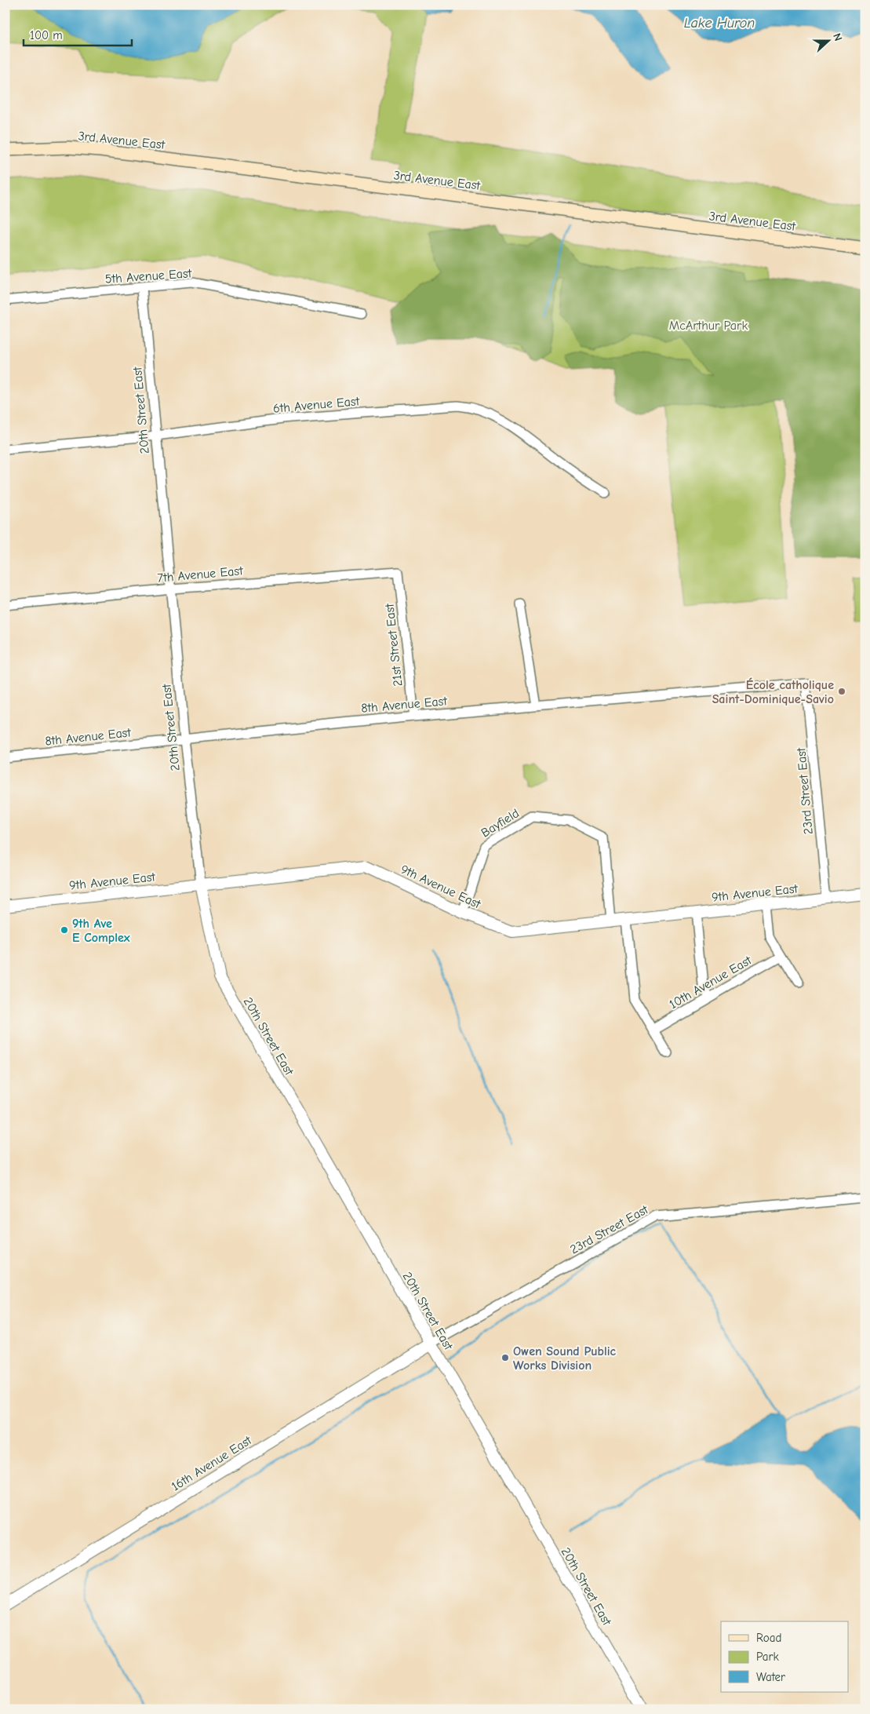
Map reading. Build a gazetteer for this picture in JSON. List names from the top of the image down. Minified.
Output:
{"streets":{"main road":["3rd Avenue East"],"street":["5th Avenue East","6th Avenue East","20th Street East","7th Avenue East","21st Street East","8th Avenue East","23rd Street East","Bayfield","9th Avenue East","10th Avenue East","16th Avenue East"]},"crossings":[["5th Avenue East","20th Street East"],["6th Avenue East","20th Street East"],["20th Street East","7th Avenue East"],["20th Street East","8th Avenue East"],["20th Street East","23rd Street East"],["20th Street East","9th Avenue East"],["20th Street East","16th Avenue East"],["7th Avenue East","21st Street East"],["21st Street East","8th Avenue East"],["8th Avenue East","23rd Street East"],["23rd Street East","9th Avenue East"],["23rd Street East","16th Avenue East"],["Bayfield","9th Avenue East"]],"water":["Lake Huron"],"parks":["McArthur Park"],"places":["École catholique Saint-Dominique-Savio","9th Ave E Complex","Owen Sound Public Works Division"],"legend":["Road","Park","Water"],"scale_bar":"100 m","north":"right"}
